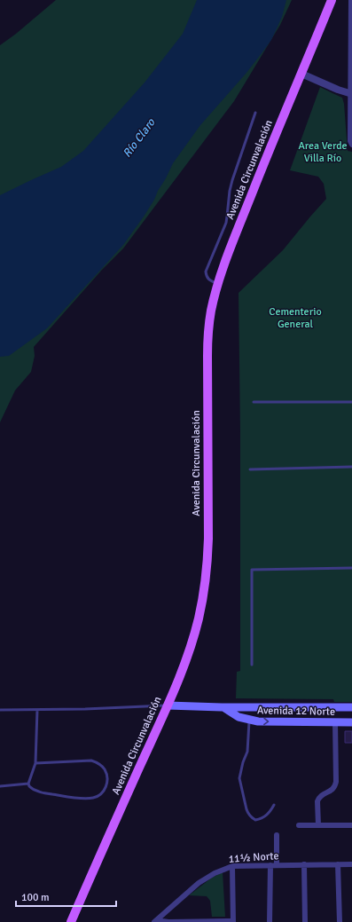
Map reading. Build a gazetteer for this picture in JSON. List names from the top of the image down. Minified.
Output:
{"streets":{"main road":["Avenida Circunvalación","Avenida 12 Norte"],"street":["11½ Norte"]},"crossings":[["Avenida Circunvalación","Avenida 12 Norte"]],"water":["Río Claro"],"parks":["Area Verde Villa Río","Cementerio General"],"scale_bar":"100 m"}
